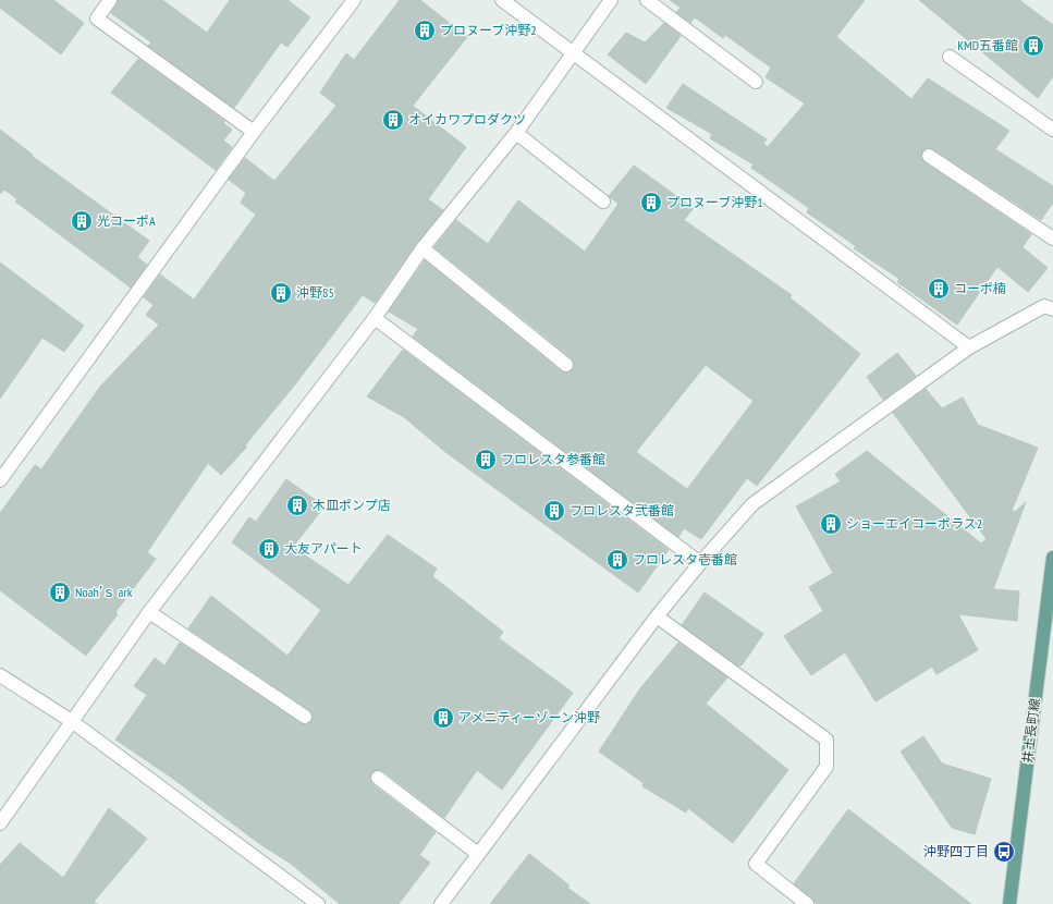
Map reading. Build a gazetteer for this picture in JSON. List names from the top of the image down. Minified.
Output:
{"streets":{"main road":["井土長町線"]},"places":{"building":["プロヌーブ沖野2","KMD五番館","オイカワプロダクツ","プロヌーブ沖野1","光コーポA","コーポ楠","沖野85","フロレスタ参番館","木皿ポンプ店","フロレスタ弐番館","ショーエイコーポラス2","大友アパート","フロレスタ壱番館","Noah′ｓ ark","アメニティーゾーン沖野"],"bus stop":["沖野四丁目"]}}
